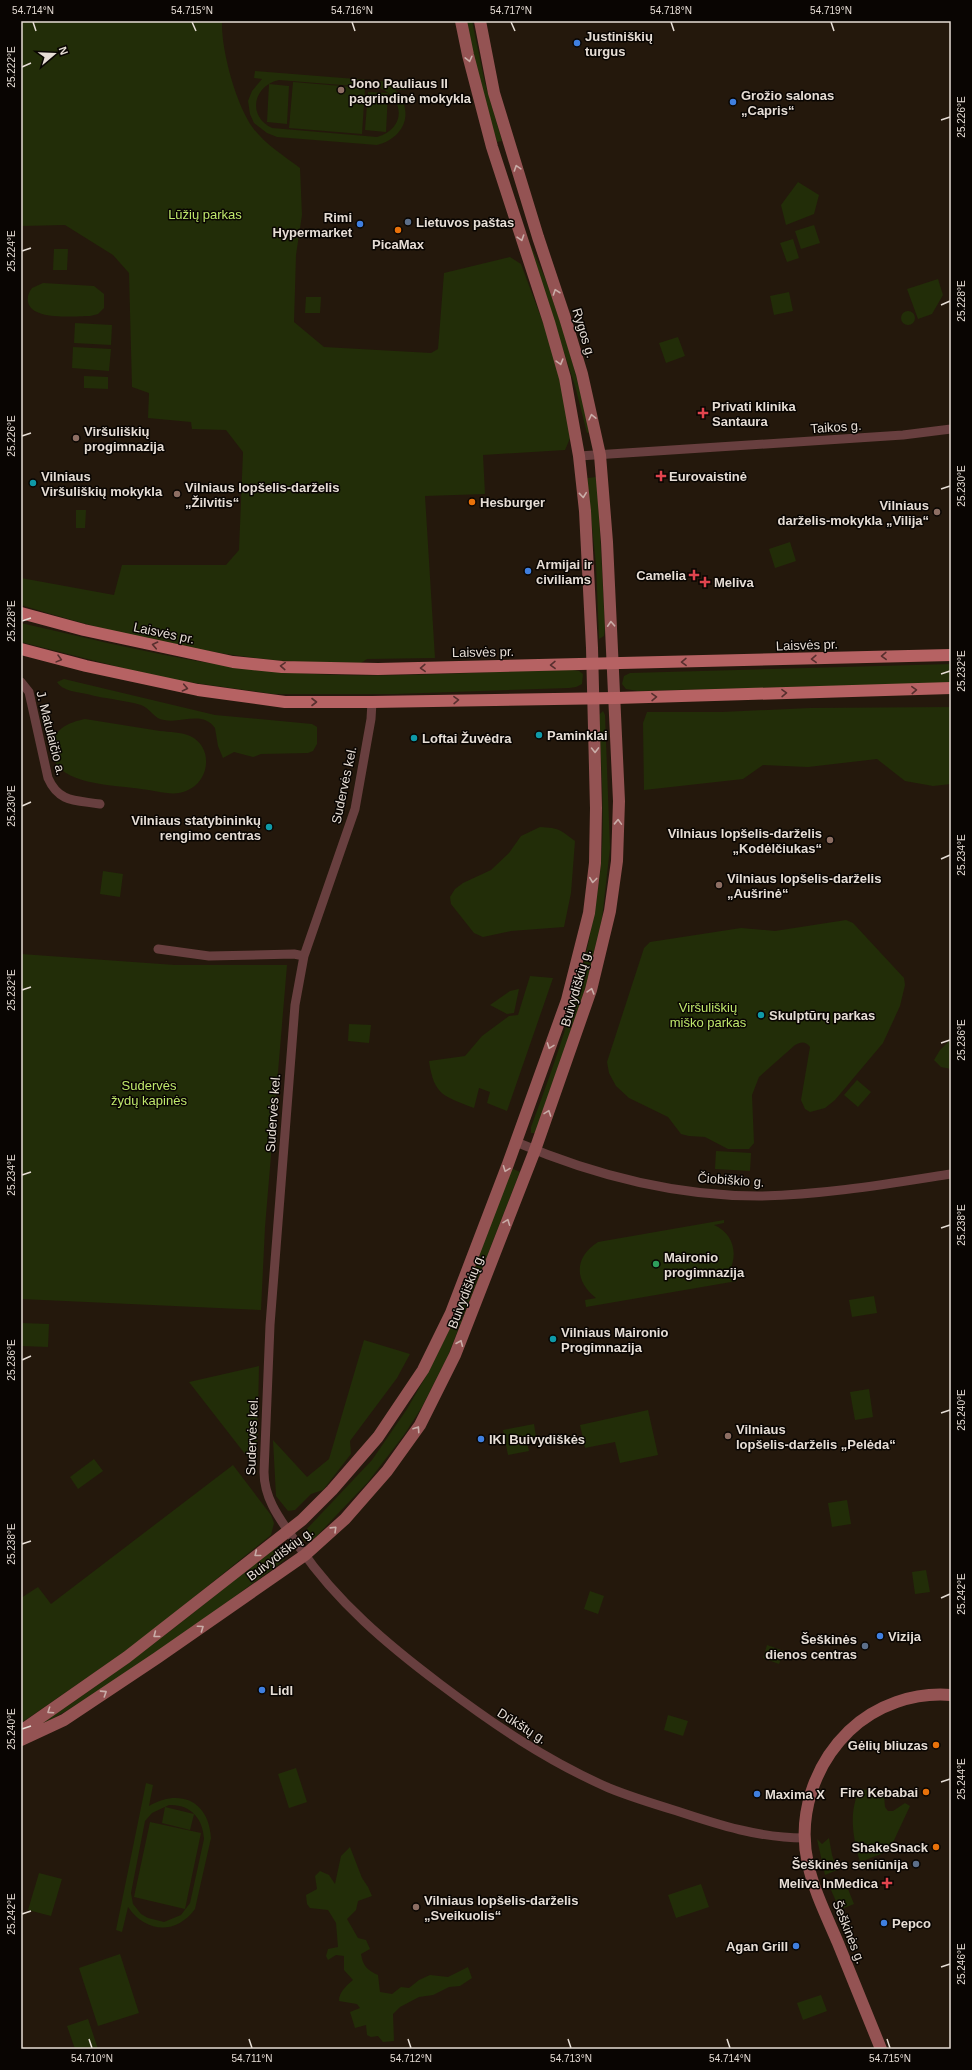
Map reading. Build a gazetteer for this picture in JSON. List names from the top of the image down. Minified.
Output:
{"streets":{"main road":["Rygos g.","Laisvės pr.","Buivydiškių g.","Šeškinės g."],"street":["Taikos g.","J. Matulaičio a.","Sudervės kel.","Čiobiškio g.","Dūkštų g."]},"crossings":[["Rygos g.","Taikos g."],["Rygos g.","Laisvės pr."],["Rygos g.","Buivydiškių g."],["Laisvės pr.","Buivydiškių g."],["Sudervės kel.","Buivydiškių g."],["Sudervės kel.","Dūkštų g."],["Buivydiškių g.","Čiobiškio g."],["Buivydiškių g.","Dūkštų g."],["Dūkštų g.","Šeškinės g."]],"parks":["Lūžių parkas","Viršuliškių miško parkas","Sudervės žydų kapinės"],"places":{"other":["Justiniškių turgus","Jono Pauliaus II pagrindinė mokykla","Grožio salonas „Capris“","Lietuvos paštas","Rimi Hypermarket","PicaMax","Viršuliškių progimnazija","Vilniaus Viršuliškių mokykla","Vilniaus lopšelis-darželis „Žilvitis“","Hesburger","Vilniaus darželis-mokykla „Vilija“","Armijai ir civiliams","Paminklai","Loftai Žuvėdra","Vilniaus statybininkų rengimo centras","Vilniaus lopšelis-darželis „Kodėlčiukas“","Vilniaus lopšelis-darželis „Aušrinė“","Skulptūrų parkas","Maironio progimnazija","Vilniaus Maironio Progimnazija","Vilniaus lopšelis-darželis „Pelėda“","IKI Buivydiškės","Vizija","Šeškinės dienos centras","Lidl","Gėlių bliuzas","Fire Kebabai","Maxima X","ShakeSnack","Šeškinės seniūnija","Vilniaus lopšelis-darželis „Sveikuolis“","Pepco","Agan Grill"],"health":["Privati klinika Santaura","Eurovaistinė","Camelia","Meliva","Meliva InMedica"]},"north":"right","coordinates":["54.714°N","54.715°N","54.716°N","54.717°N","54.718°N","54.719°N","25.222°E","25.226°E","25.224°E","25.228°E","25.230°E","25.232°E","25.234°E","25.236°E","25.238°E","25.240°E","25.242°E","25.244°E","25.246°E","54.710°N","54.711°N","54.712°N","54.713°N"]}
